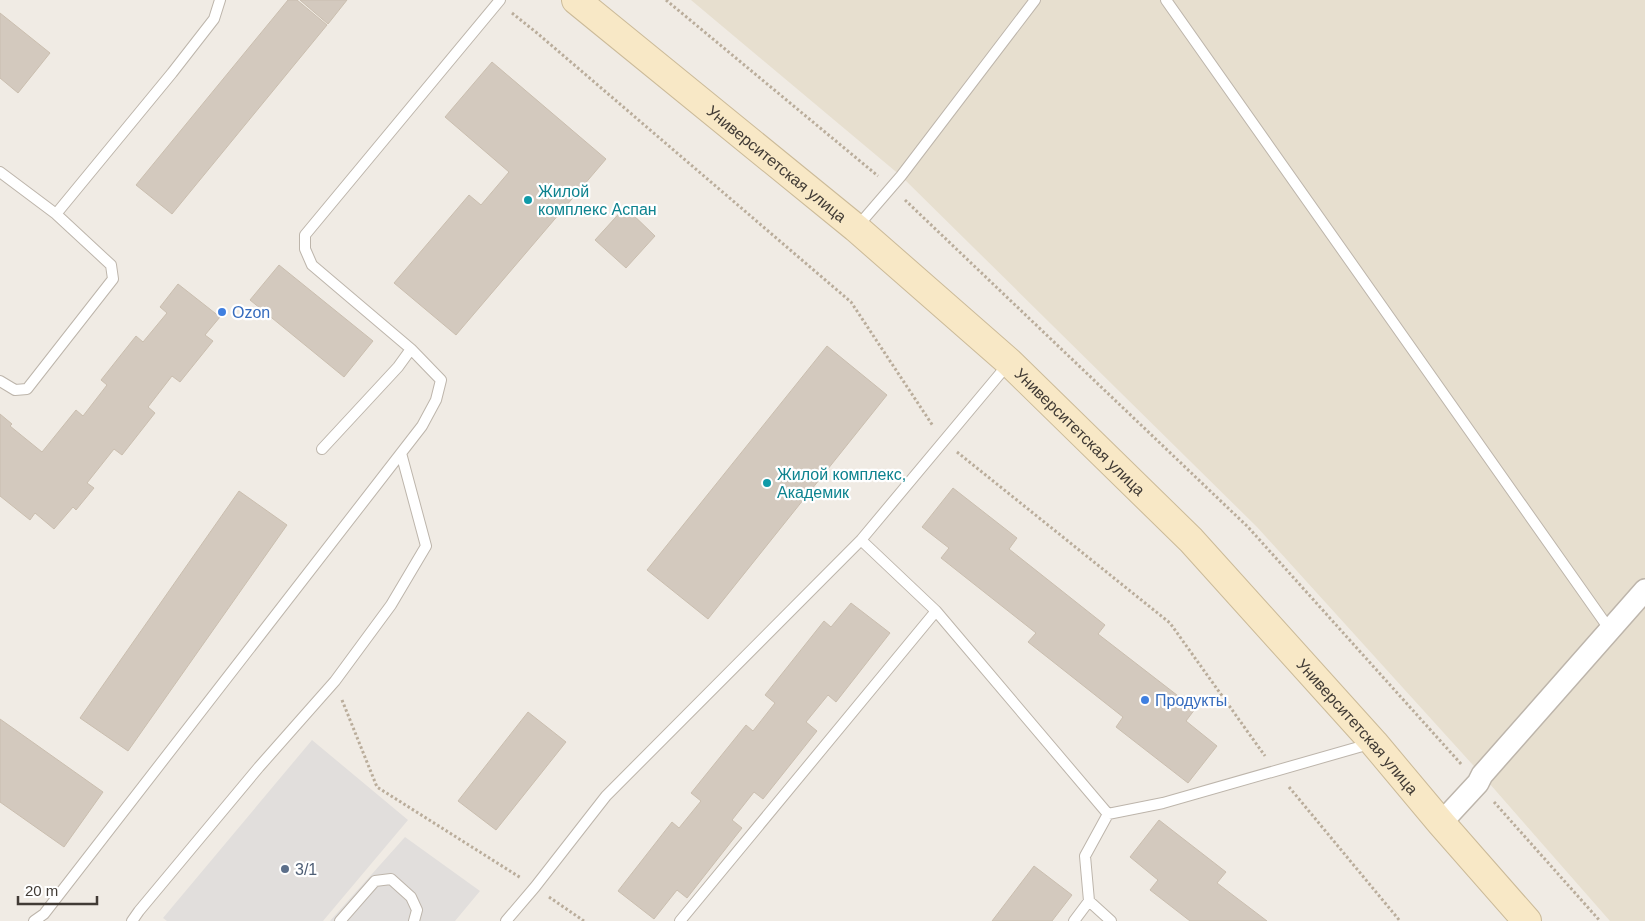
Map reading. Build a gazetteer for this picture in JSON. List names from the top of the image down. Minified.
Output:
{"streets":{"main road":["Университетская улица"]},"places":["Жилой комплекс Аспан","Ozon","Жилой комплекс, Академик","Продукты","3/1"],"scale_bar":"20 m"}
